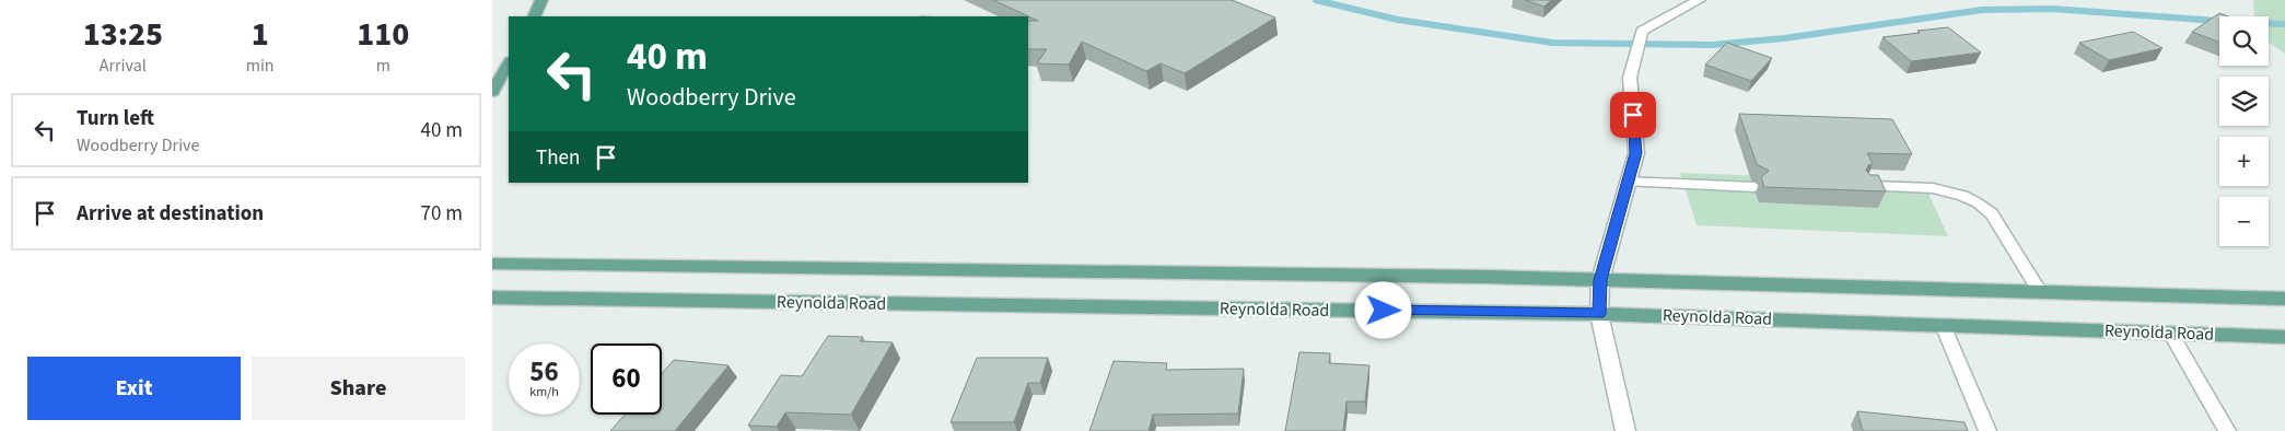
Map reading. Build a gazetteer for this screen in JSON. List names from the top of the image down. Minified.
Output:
{"streets":{"main road":["Reynolda Road"]},"page":{"eta":["13:25","Arrival","1","min","110","m"],"map_buttons":["+","−"],"turn":["40 m","Woodberry Drive"],"list":[{"name":"Turn left","note":"Woodberry Drive","value":"40 m"},{"name":"Arrive at destination","value":"70 m"}],"then":"Then","speed":"56 km/h","limit":"60","buttons":["Exit","Share"]}}
